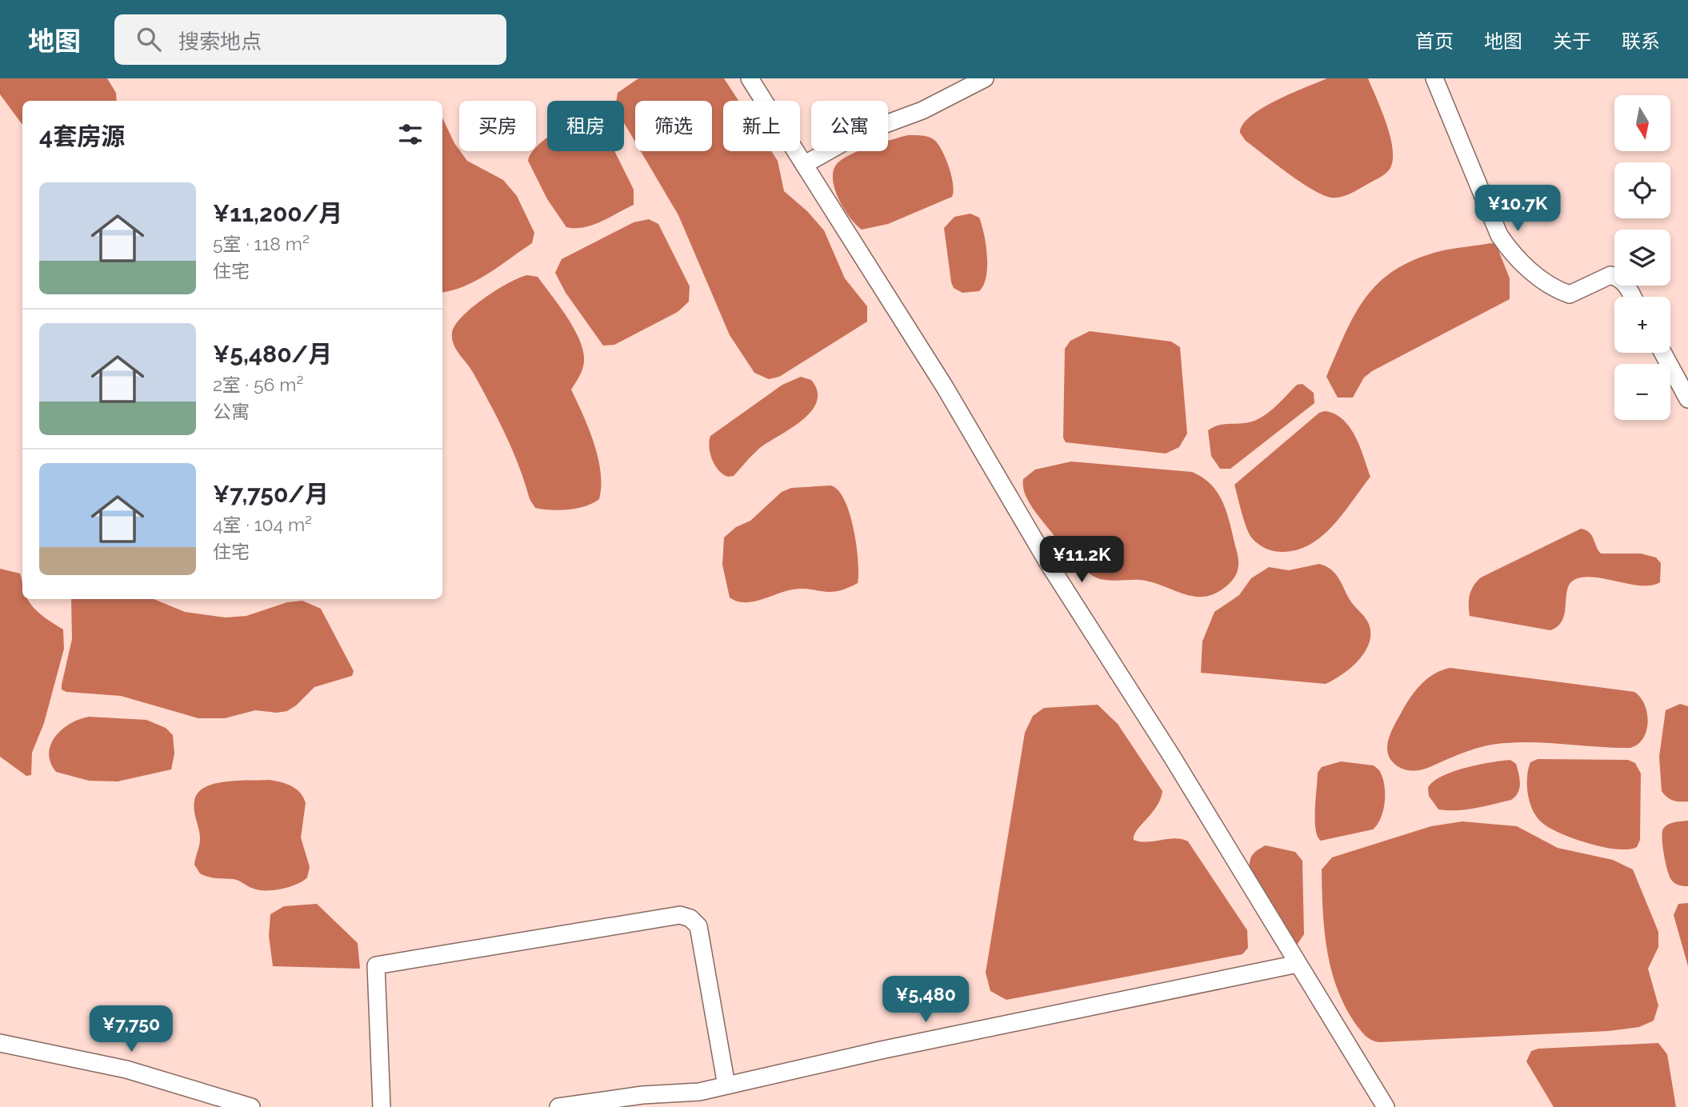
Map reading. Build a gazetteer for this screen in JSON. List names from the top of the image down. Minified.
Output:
{"north":"bottom","page":{"header":"地图","search":"搜索地点","nav":["首页","地图","关于","联系"],"map_buttons":["+","−"],"chip":["买房","租房","筛选","新上","公寓"],"heading":"4套房源","list":[{"name":"¥11,200/月","note":"5室 · 118 m² · 住宅"},{"name":"¥5,480/月","note":"2室 · 56 m² · 公寓"},{"name":"¥7,750/月","note":"4室 · 104 m² · 住宅"}],"price":["¥10.7K","¥11.2K","¥5,480","¥7,750"]}}
